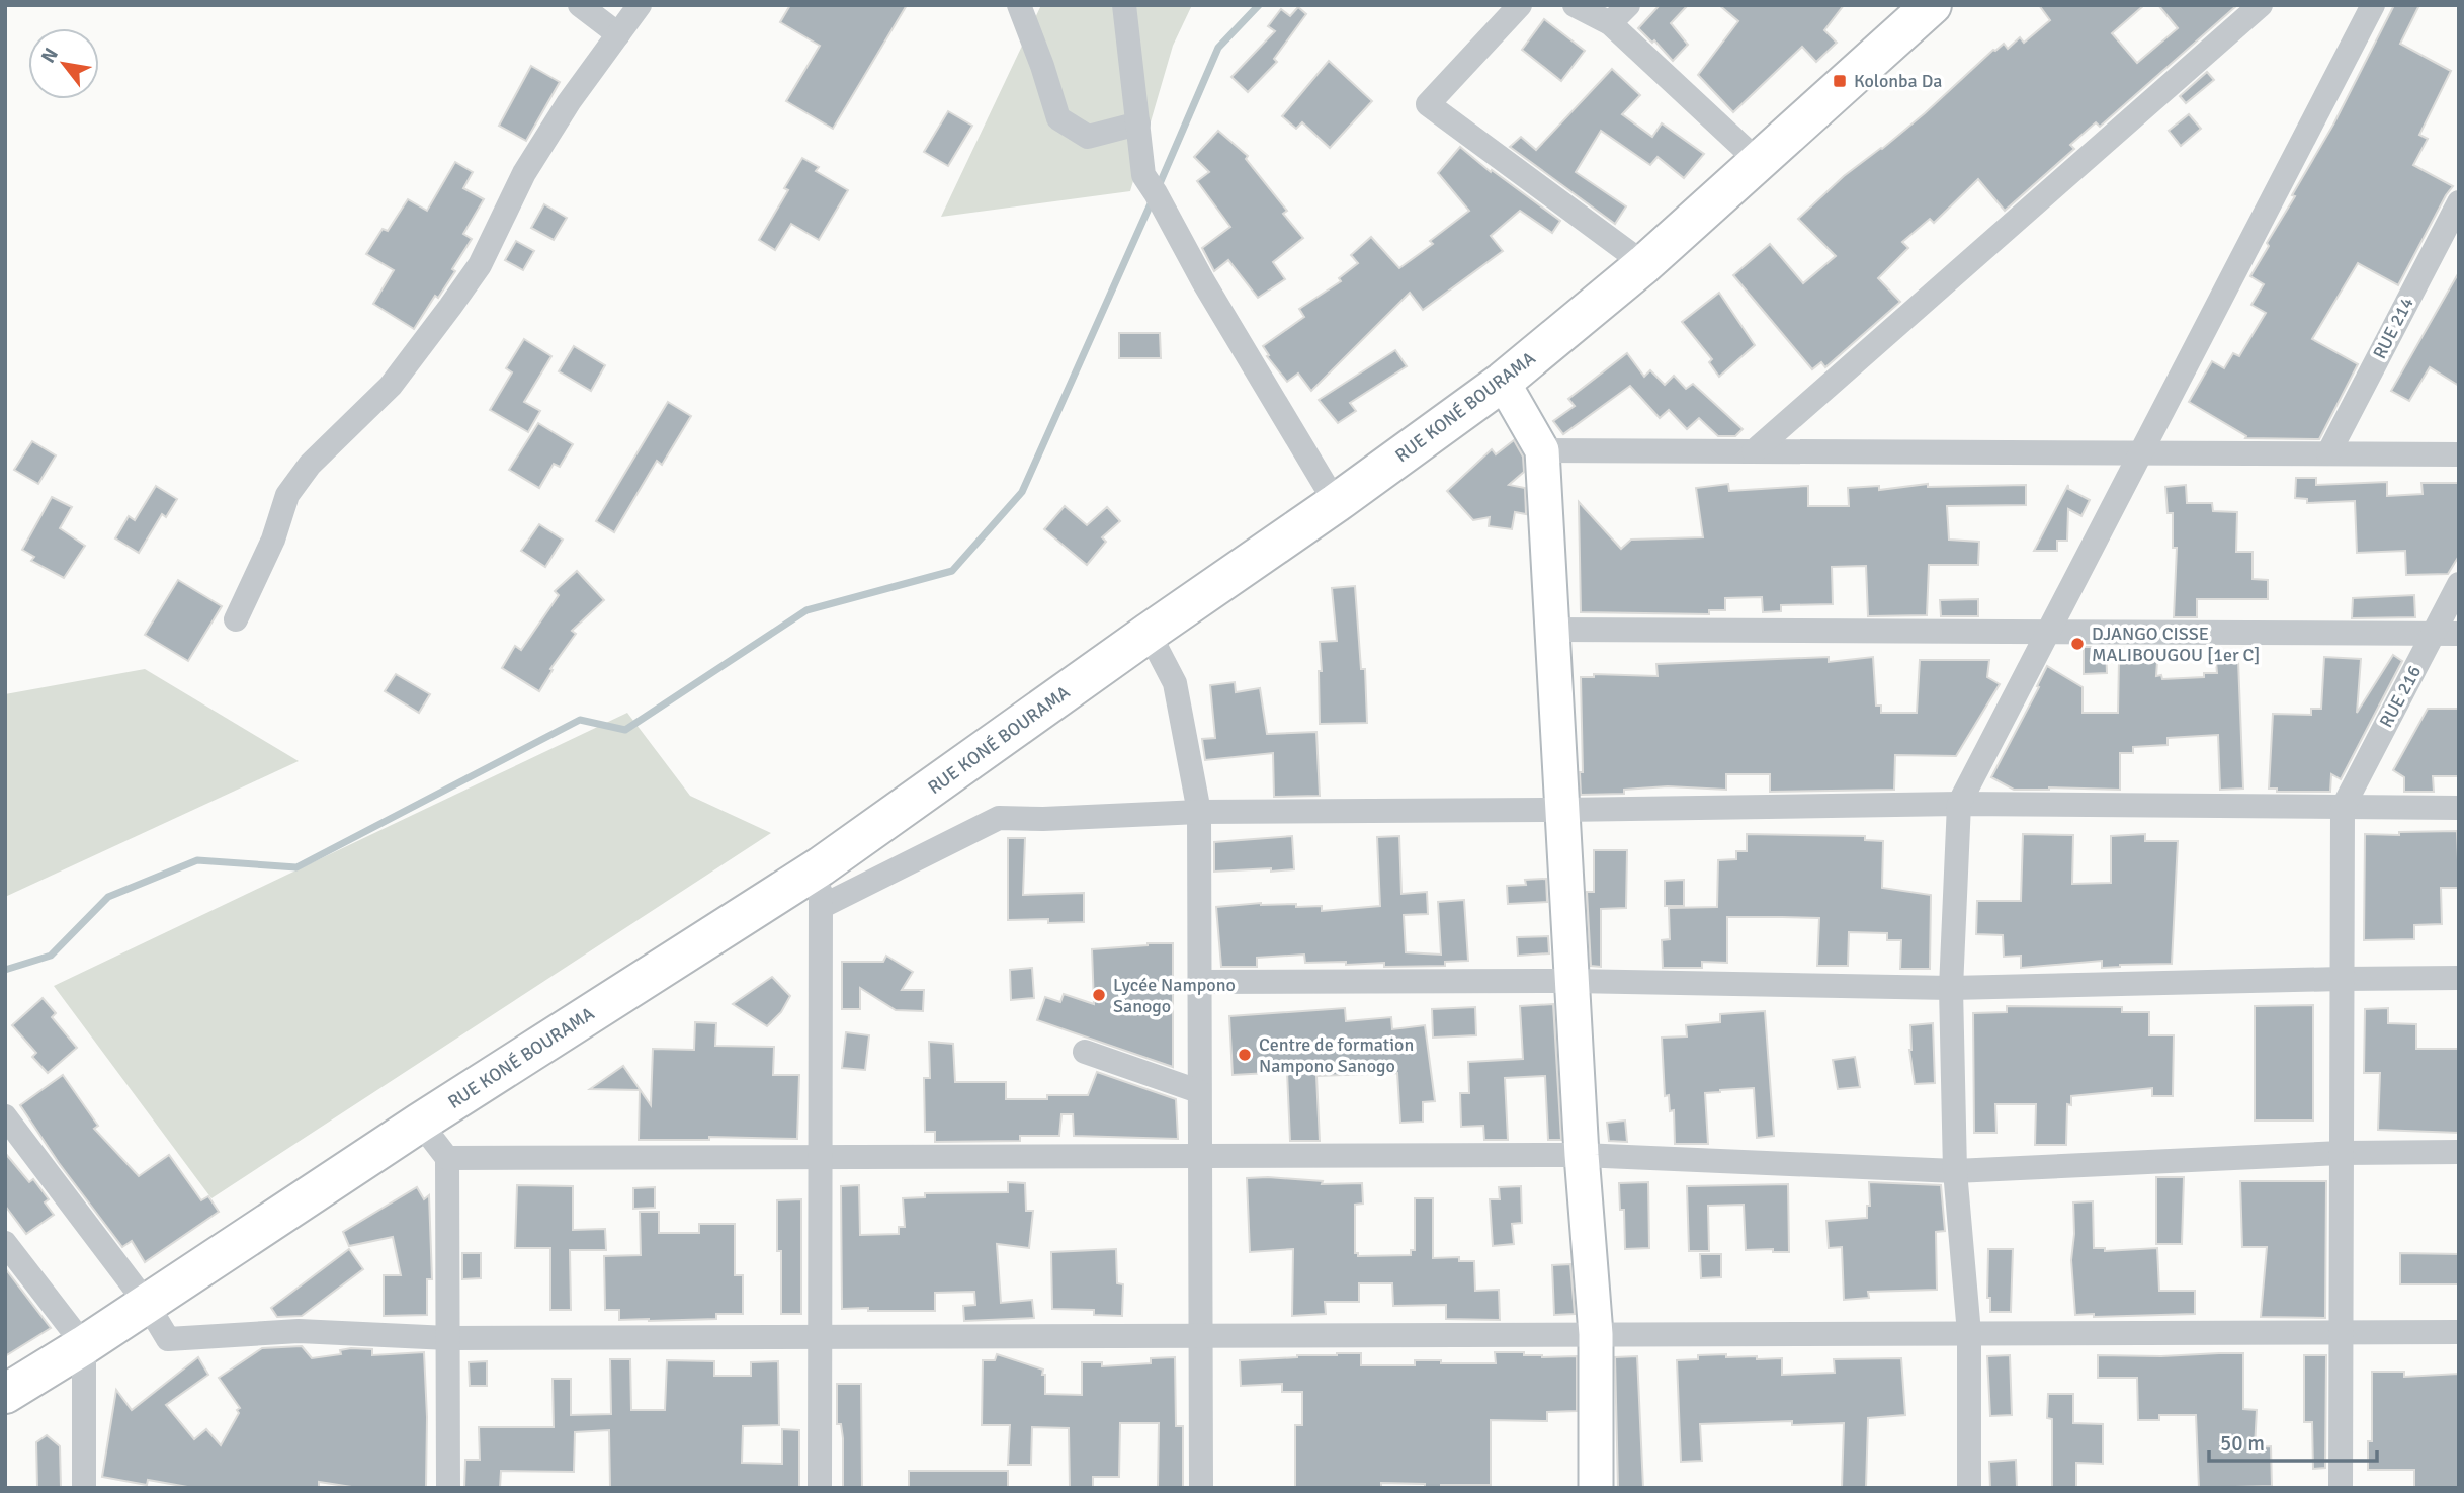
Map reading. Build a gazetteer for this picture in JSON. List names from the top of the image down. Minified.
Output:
{"streets":{"highway":["RUE KONÉ BOURAMA"],"street":["RUE 214","RUE 216"]},"places":{"transit":["Kolonba Da"],"other":["DJANGO CISSE MALIBOUGOU [1er C]","Lycée Nampono Sanogo","Centre de formation Nampono Sanogo"]},"scale_bar":"50 m","north":"top left"}
